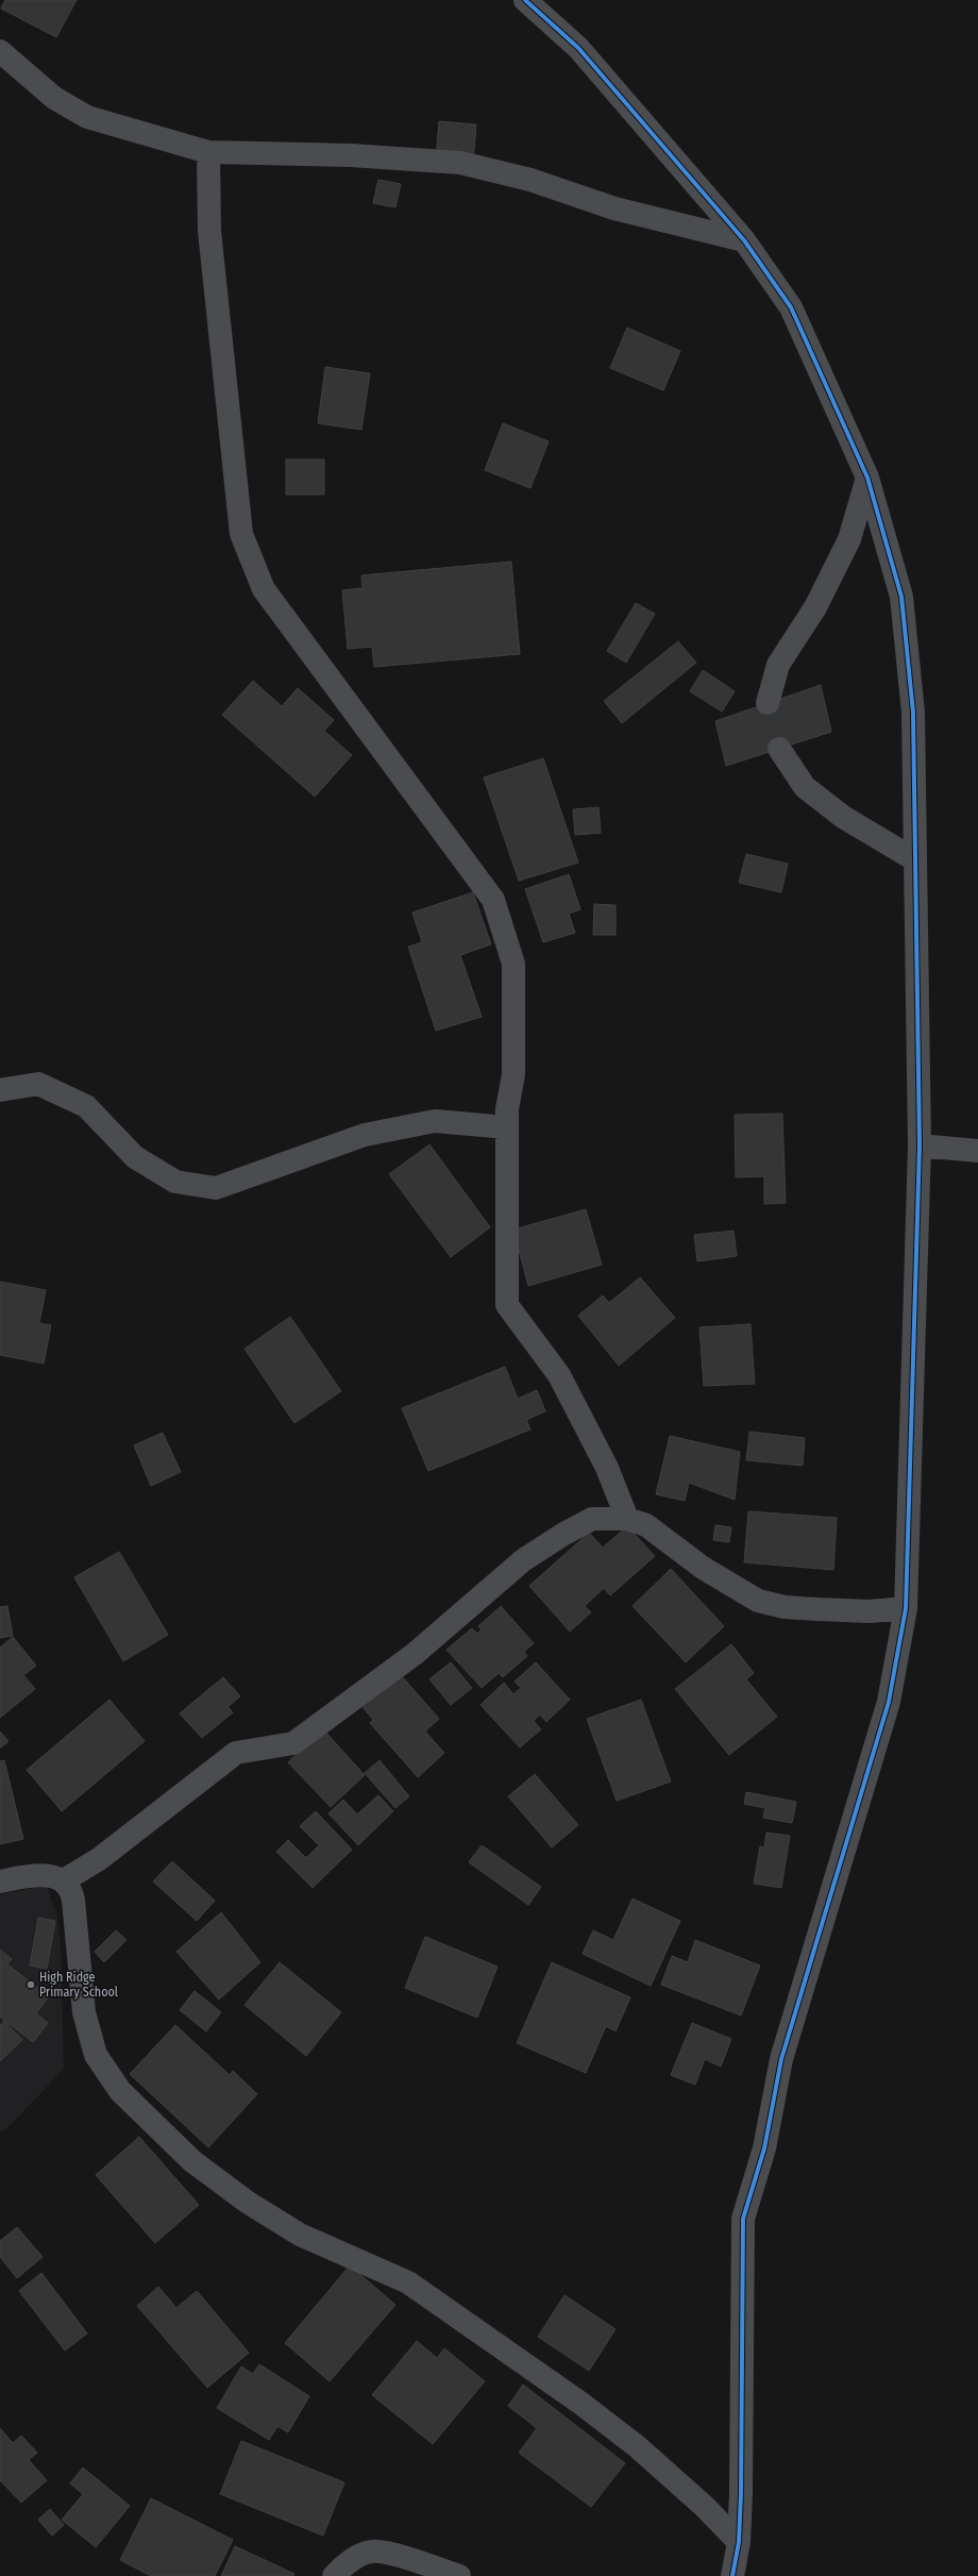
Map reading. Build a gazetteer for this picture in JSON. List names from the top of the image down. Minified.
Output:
{"places":["High Ridge Primary School"]}
